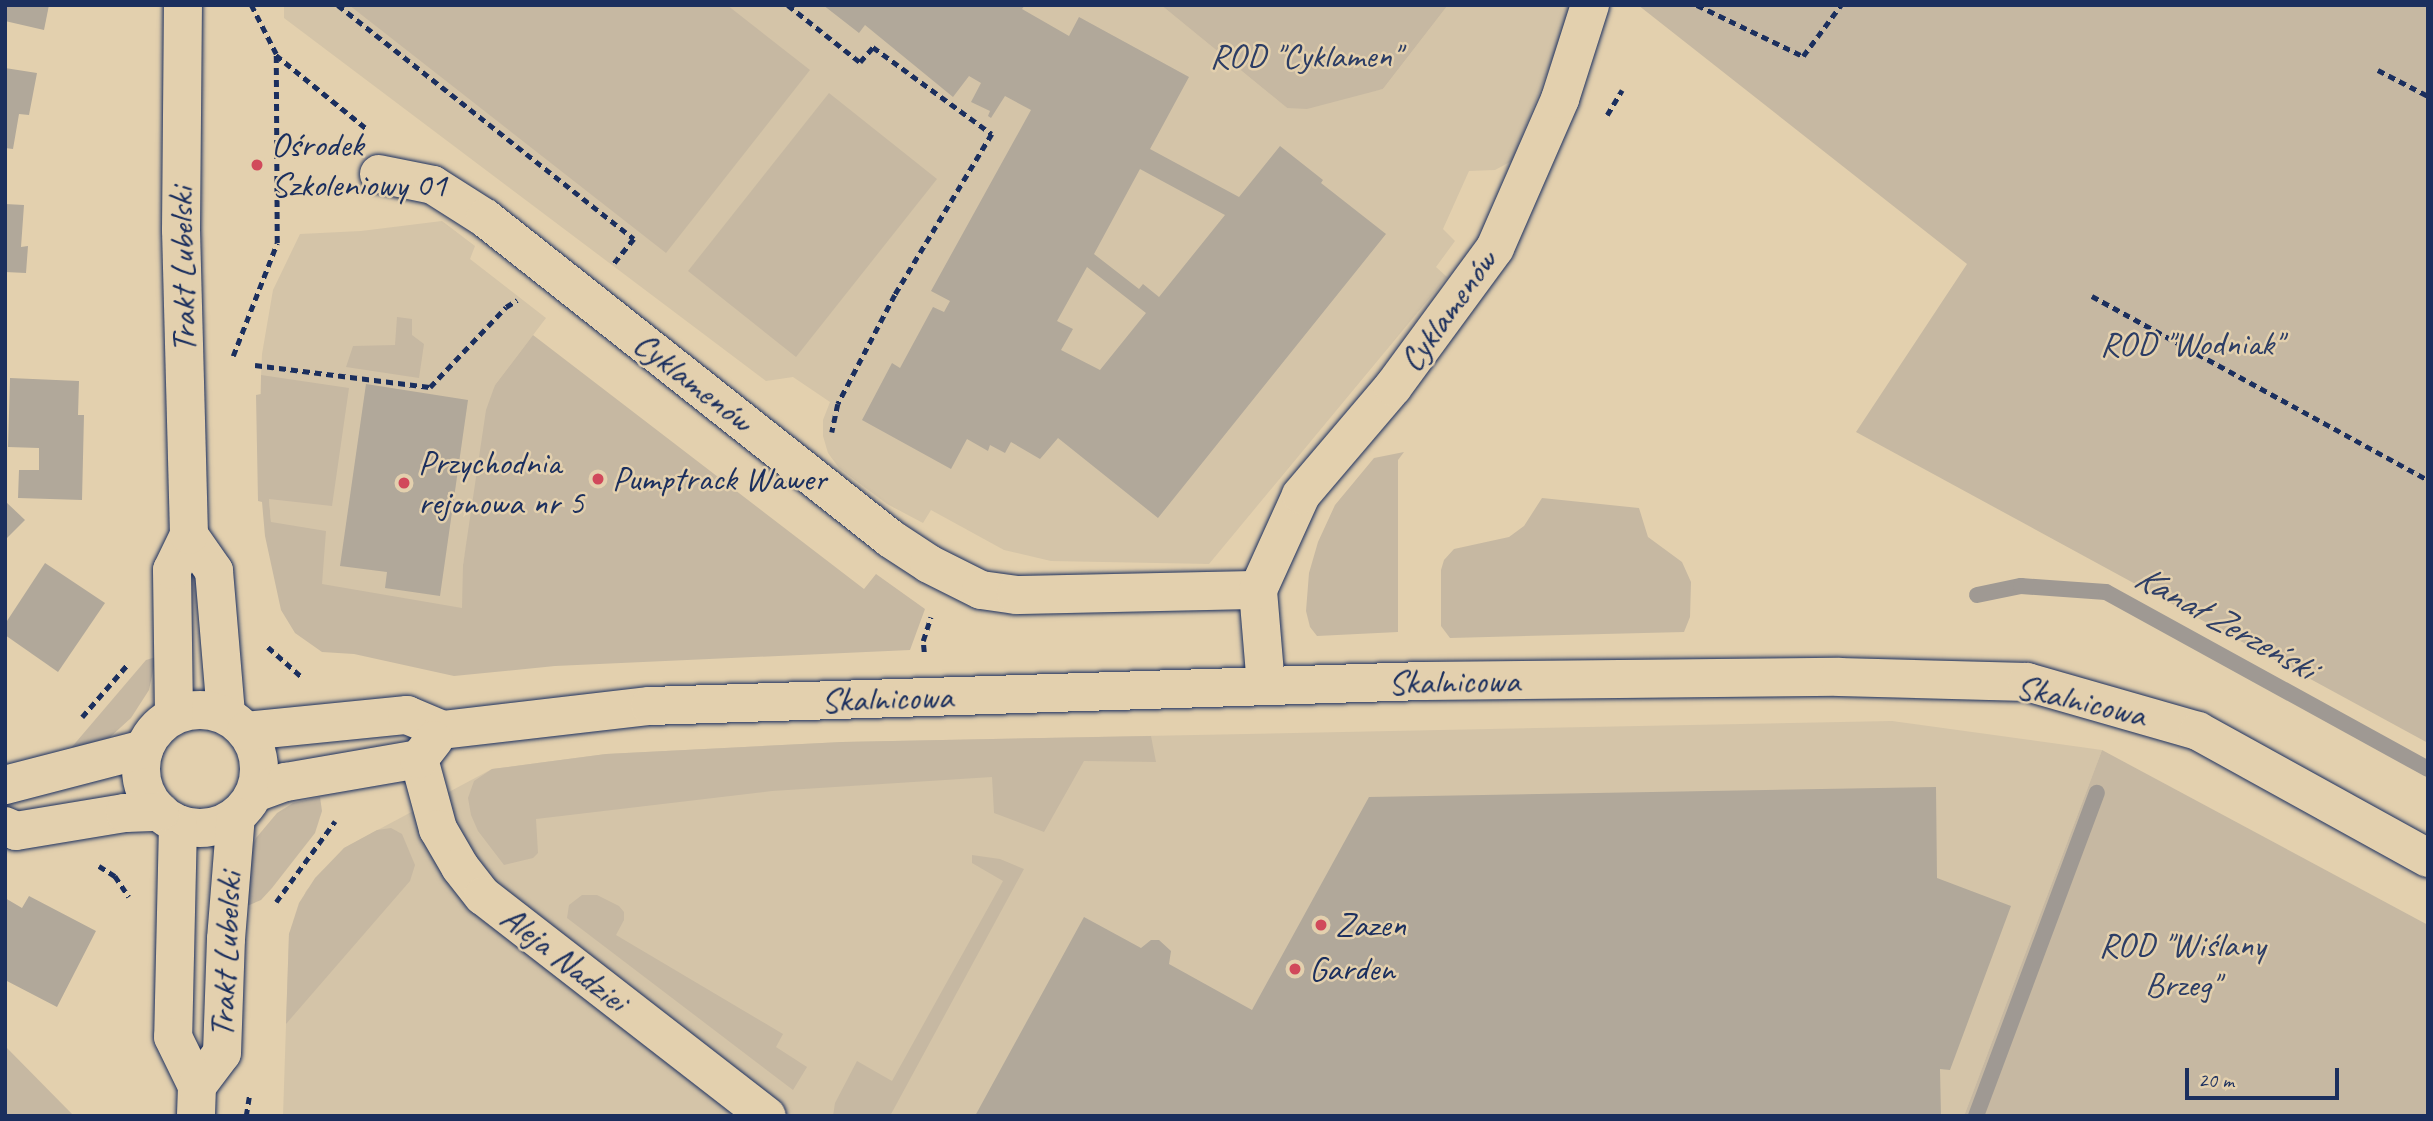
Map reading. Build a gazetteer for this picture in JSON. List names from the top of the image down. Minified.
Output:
{"streets":{"street":["Trakt Lubelski","Cyklamenów","Skalnicowa","Aleja Nadziei"]},"crossings":[["Trakt Lubelski","Skalnicowa"],["Cyklamenów","Skalnicowa"],["Skalnicowa","Aleja Nadziei"]],"water":["Kanał Zerzeński"],"parks":["ROD \"Cyklamen\"","ROD \"Wodniak\"","ROD \"Wiślany Brzeg\""],"places":["Ośrodek Szkoleniowy 01","Pumptrack Wawer","Przychodnia rejonowa nr 5","Zazen","Garden"],"scale_bar":"20 m"}
